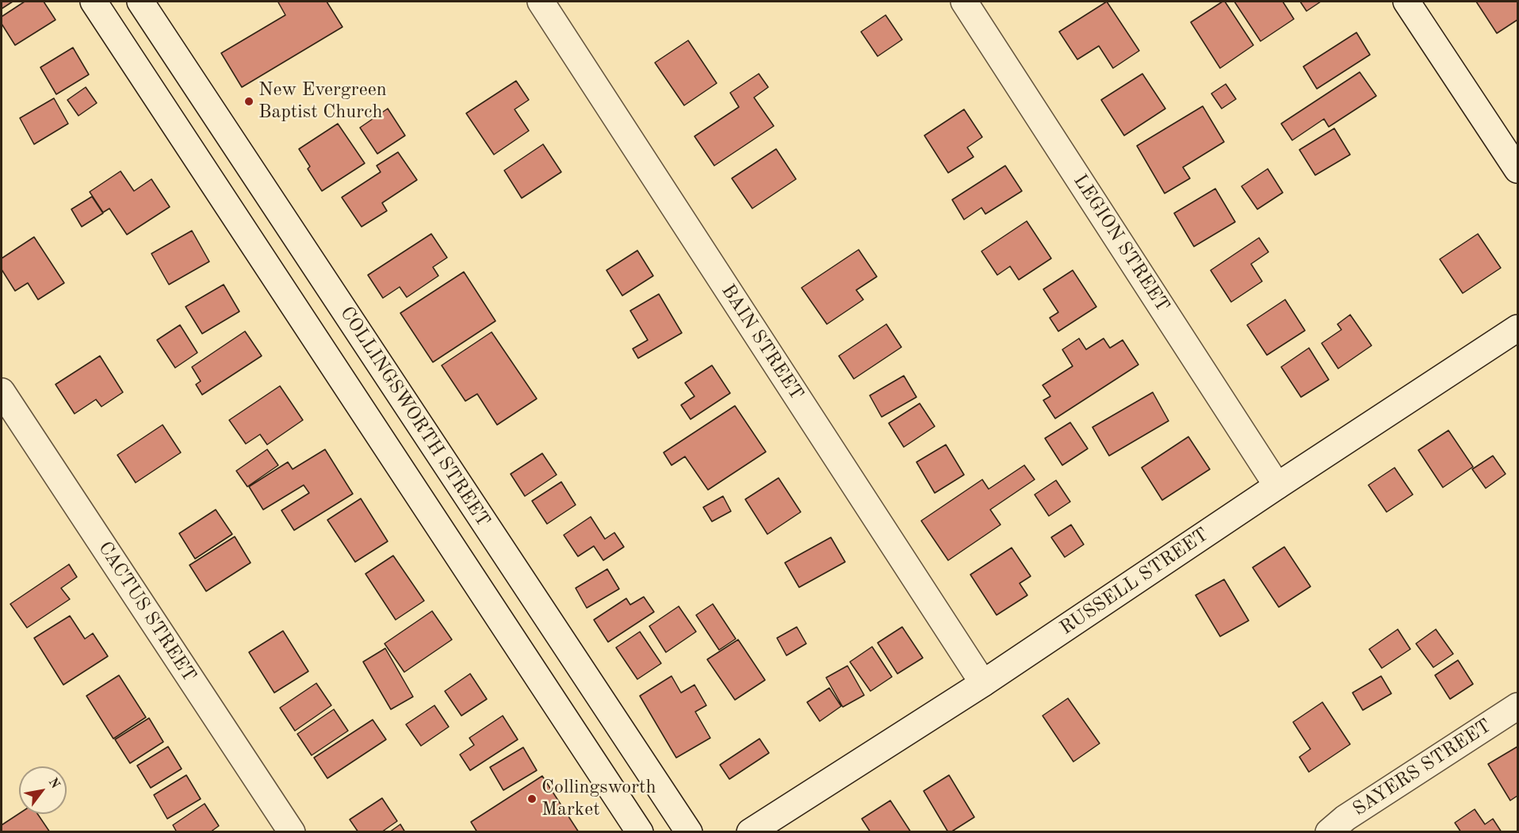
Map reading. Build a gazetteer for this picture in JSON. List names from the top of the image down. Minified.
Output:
{"streets":{"street":["LEGION STREET","BAIN STREET","COLLINGSWORTH STREET","RUSSELL STREET","CACTUS STREET","SAYERS STREET"]},"crossings":[["LEGION STREET","RUSSELL STREET"],["BAIN STREET","RUSSELL STREET"]],"places":["New Evergreen Baptist Church","Collingsworth Market"],"north":"top right"}
